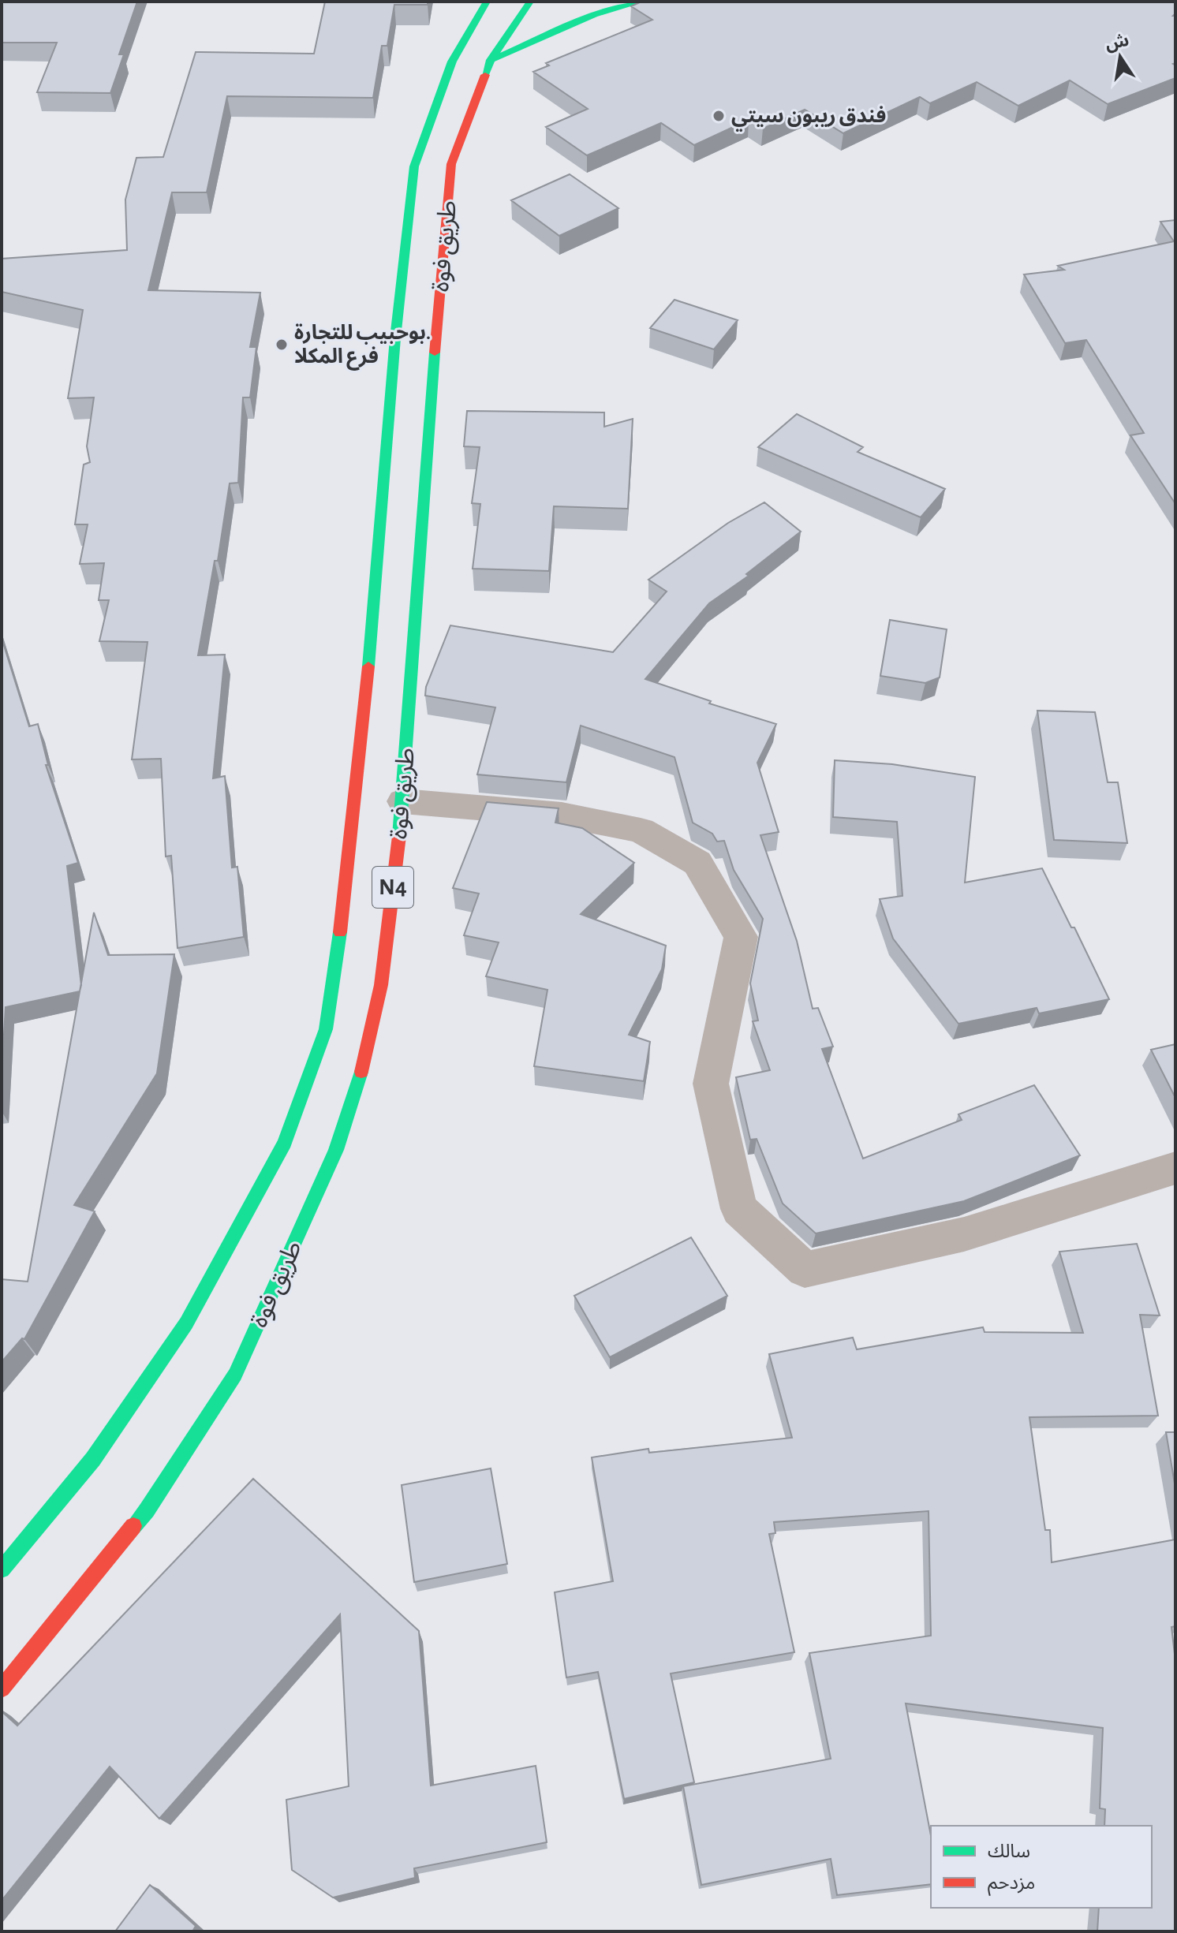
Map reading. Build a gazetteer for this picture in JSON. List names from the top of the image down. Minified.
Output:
{"streets":{"main road":["طريق فوة","N4"]},"places":["فندق ريبون سيتي","بوحبيب للتجارة. فرع المكلا"],"legend":["سالك","مزدحم"],"north":"top"}
